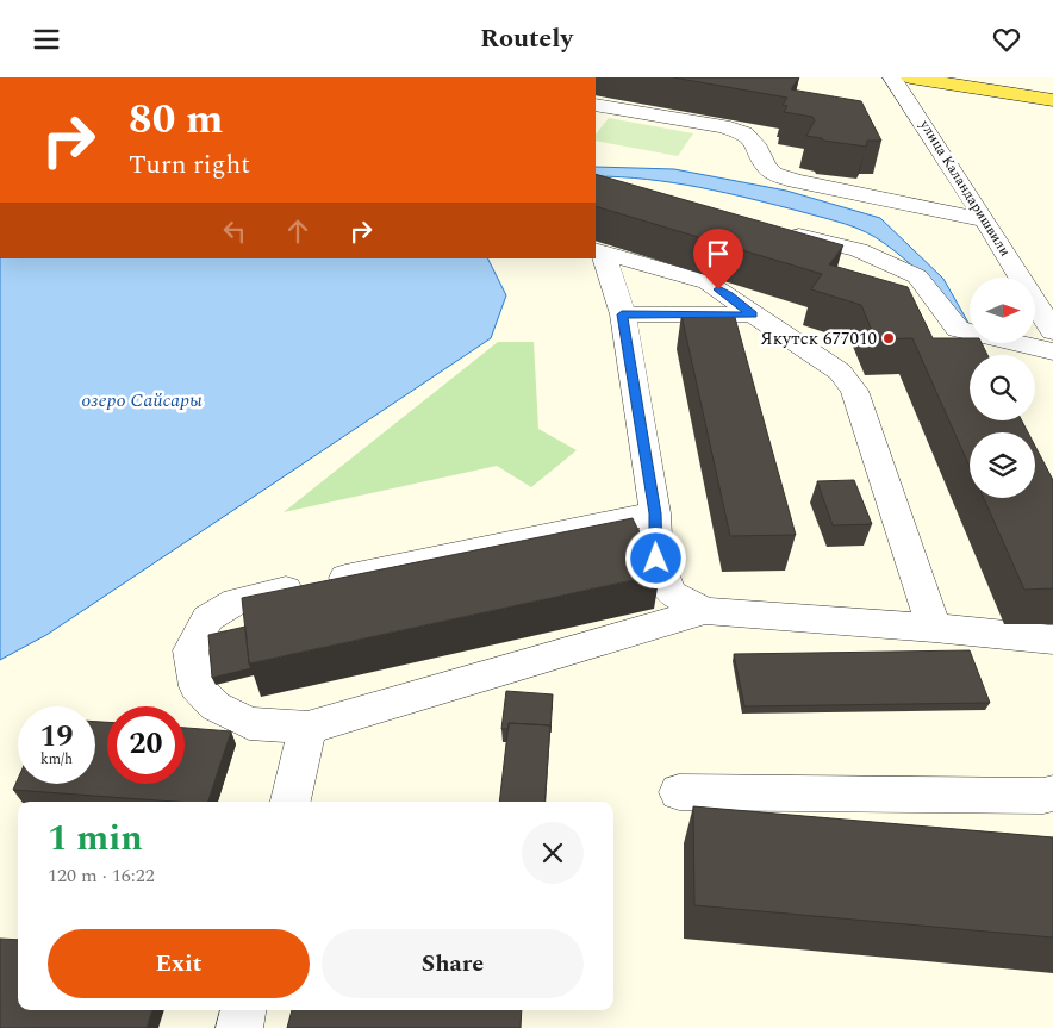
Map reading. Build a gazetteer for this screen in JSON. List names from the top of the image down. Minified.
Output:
{"streets":{"street":["улица Каландаришвили"]},"water":["озеро Сайсары"],"places":["Якутск 677010"],"north":"right","page":{"header":"Routely","turn":["80 m","Turn right"],"speed":"19 km/h","limit":"20","heading":["1 min","120 m · 16:22"],"buttons":["Exit","Share"]}}
